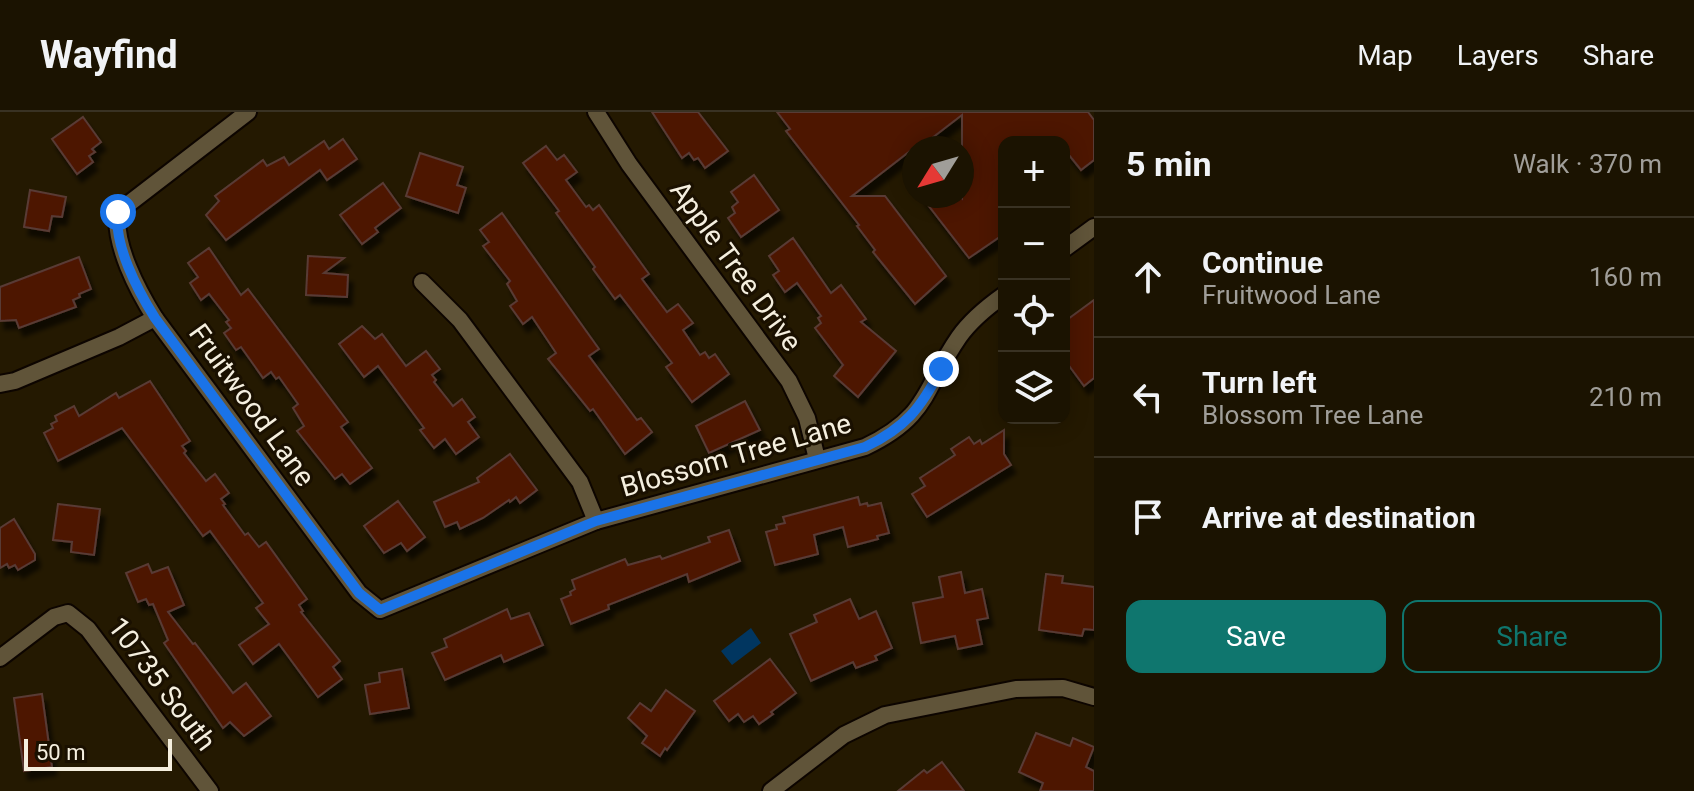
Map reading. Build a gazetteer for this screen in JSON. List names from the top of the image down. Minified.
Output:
{"streets":{"street":["Apple Tree Drive","Fruitwood Lane","Blossom Tree Lane","10735 South"]},"crossings":[["Apple Tree Drive","Blossom Tree Lane"],["Fruitwood Lane","Blossom Tree Lane"]],"scale_bar":"50 m","north":"bottom left","page":{"header":"Wayfind","nav":["Map","Layers","Share"],"heading":["5 min","Walk · 370 m"],"map_buttons":["+","−"],"list":[["Continue","Fruitwood Lane","160 m"],["Turn left","Blossom Tree Lane","210 m"],"Arrive at destination"],"buttons":["Save","Share"],"scale":"50 m"}}
